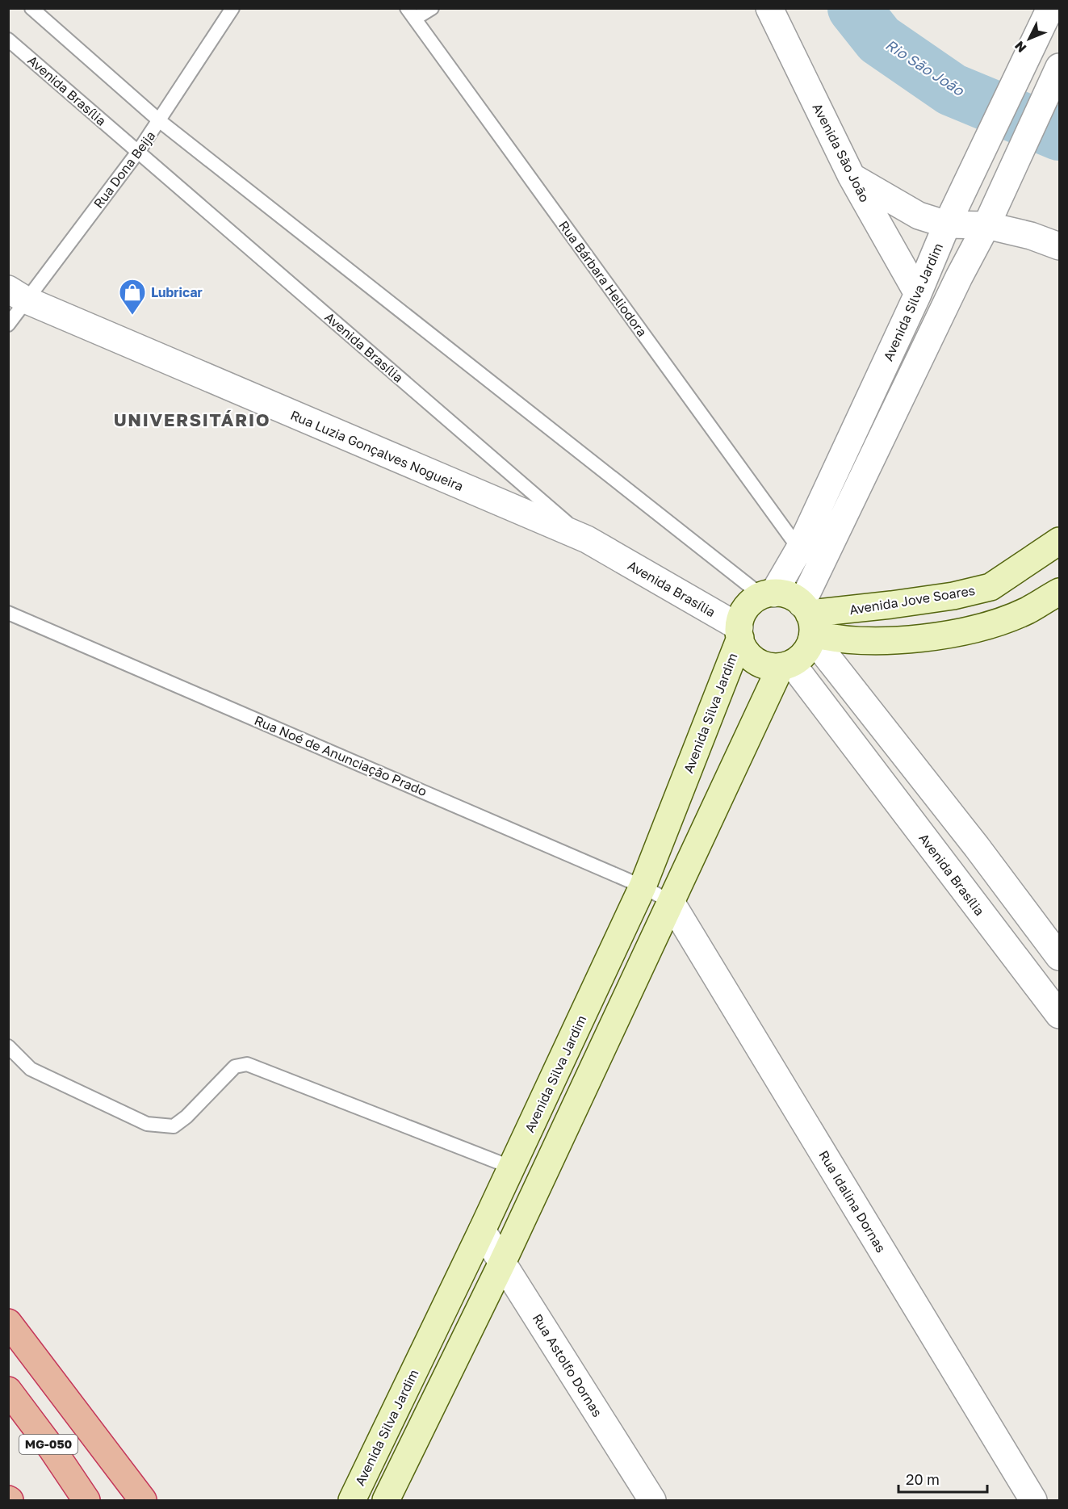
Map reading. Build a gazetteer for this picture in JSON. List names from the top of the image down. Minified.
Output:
{"streets":{"highway":["MG-050"],"main road":["Avenida Silva Jardim","Avenida Jove Soares"],"street":["Avenida Brasília","Avenida São João","Rua Luzia Gonçalves Nogueira","Rua Idalina Dornas","Rua Astolfo Dornas"],"lane":["Rua Dona Beija","Rua Bárbara Heliodora","Rua Noé de Anunciação Prado"]},"crossings":[["Avenida Brasília","Rua Dona Beija"],["Avenida Brasília","Avenida Silva Jardim"],["Avenida Brasília","Rua Luzia Gonçalves Nogueira"],["Avenida Brasília","Avenida Jove Soares"],["Avenida São João","Avenida Silva Jardim"],["Rua Dona Beija","Rua Luzia Gonçalves Nogueira"],["Rua Bárbara Heliodora","Avenida Silva Jardim"],["Avenida Silva Jardim","Avenida Jove Soares"],["Avenida Silva Jardim","Rua Noé de Anunciação Prado"],["Avenida Silva Jardim","Rua Astolfo Dornas"],["Rua Noé de Anunciação Prado","Rua Idalina Dornas"]],"districts":["UNIVERSITÁRIO"],"water":["Rio São João"],"places":{"shop":["Lubricar"]},"scale_bar":"20 m","north":"bottom left"}
